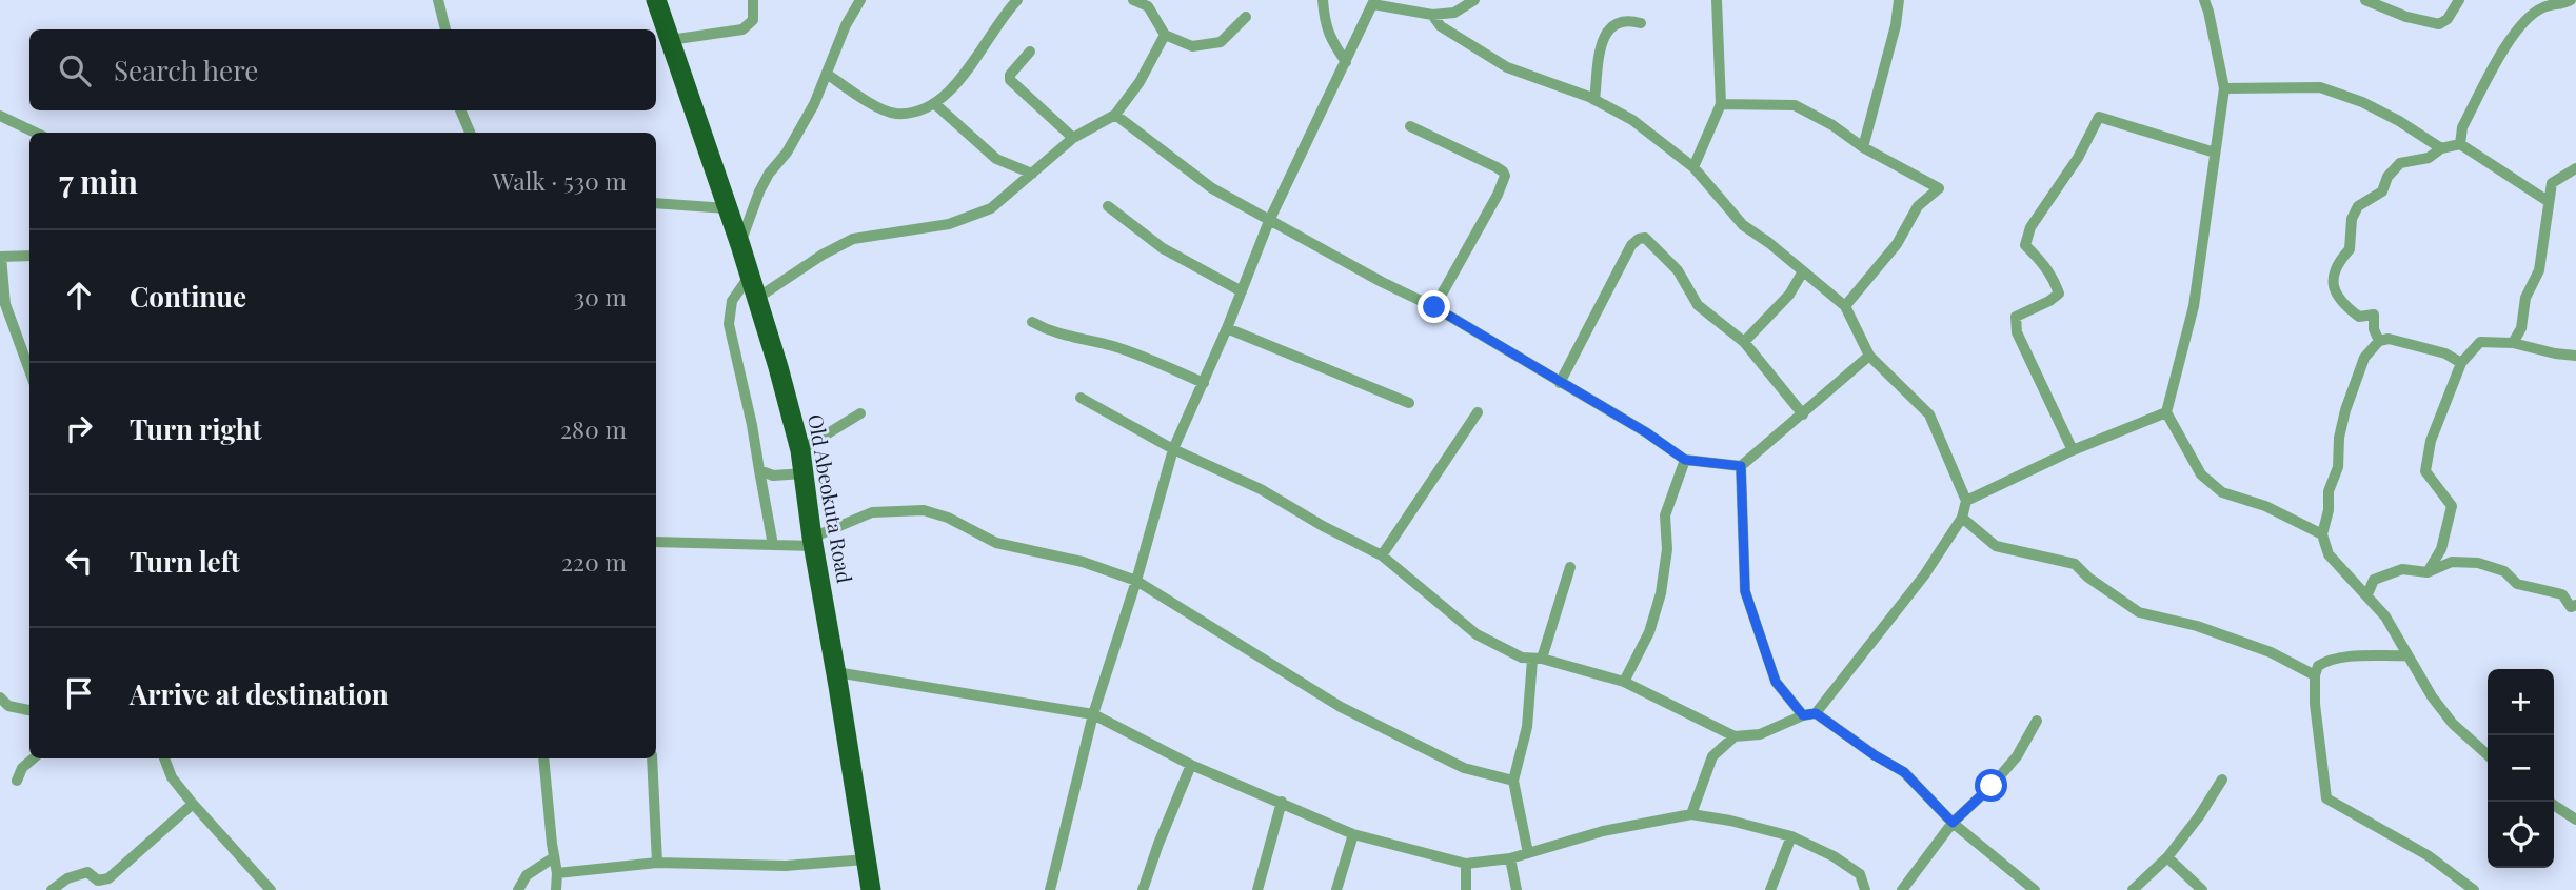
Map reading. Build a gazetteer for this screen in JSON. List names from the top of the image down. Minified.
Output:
{"streets":{"highway":["Old Abeokuta Road"]},"page":{"search":"Search here","heading":["7 min","Walk · 530 m"],"list":[["Continue","30 m"],["Turn right","280 m"],["Turn left","220 m"],"Arrive at destination"],"map_buttons":["+","−"]}}
